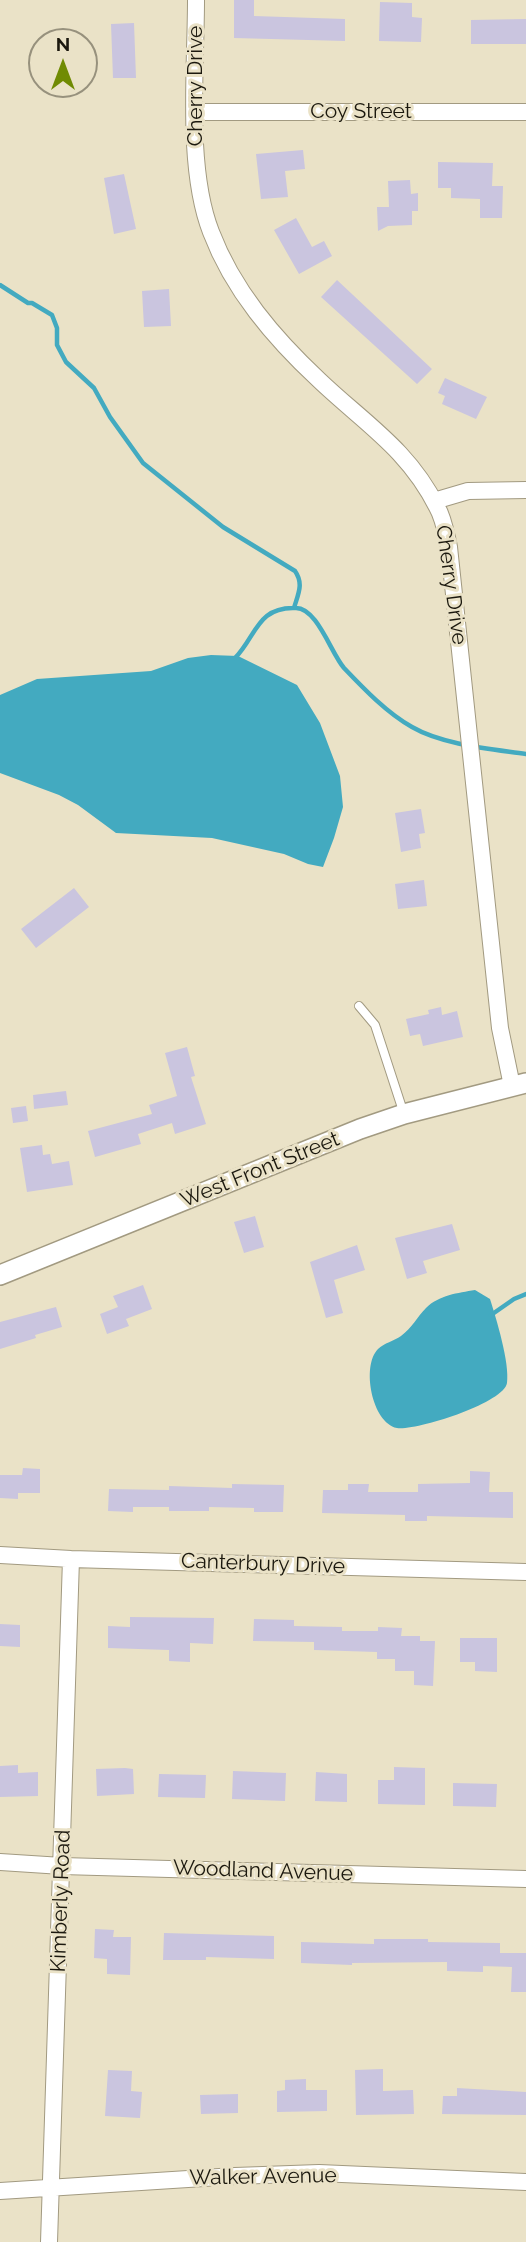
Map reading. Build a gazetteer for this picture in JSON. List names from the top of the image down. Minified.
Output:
{"streets":{"street":["Cherry Drive","Coy Street","West Front Street","Canterbury Drive","Woodland Avenue","Kimberly Road","Walker Avenue"]},"crossings":[["Cherry Drive","Coy Street"],["Cherry Drive","West Front Street"],["Canterbury Drive","Kimberly Road"],["Woodland Avenue","Kimberly Road"],["Kimberly Road","Walker Avenue"]],"north":"top"}
